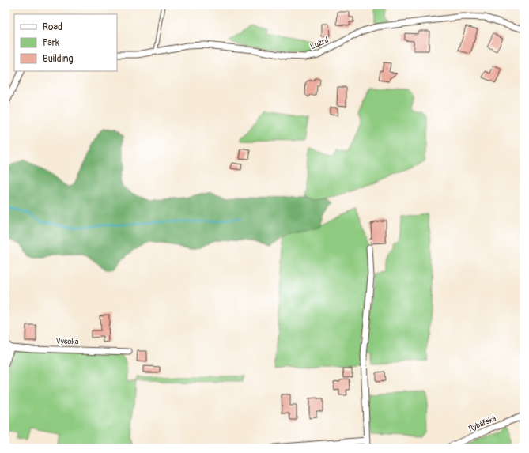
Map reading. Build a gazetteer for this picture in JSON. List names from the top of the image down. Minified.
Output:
{"streets":{"street":["Lužní","Vysoká","Rybářská"]},"legend":["Road","Park","Building"]}
